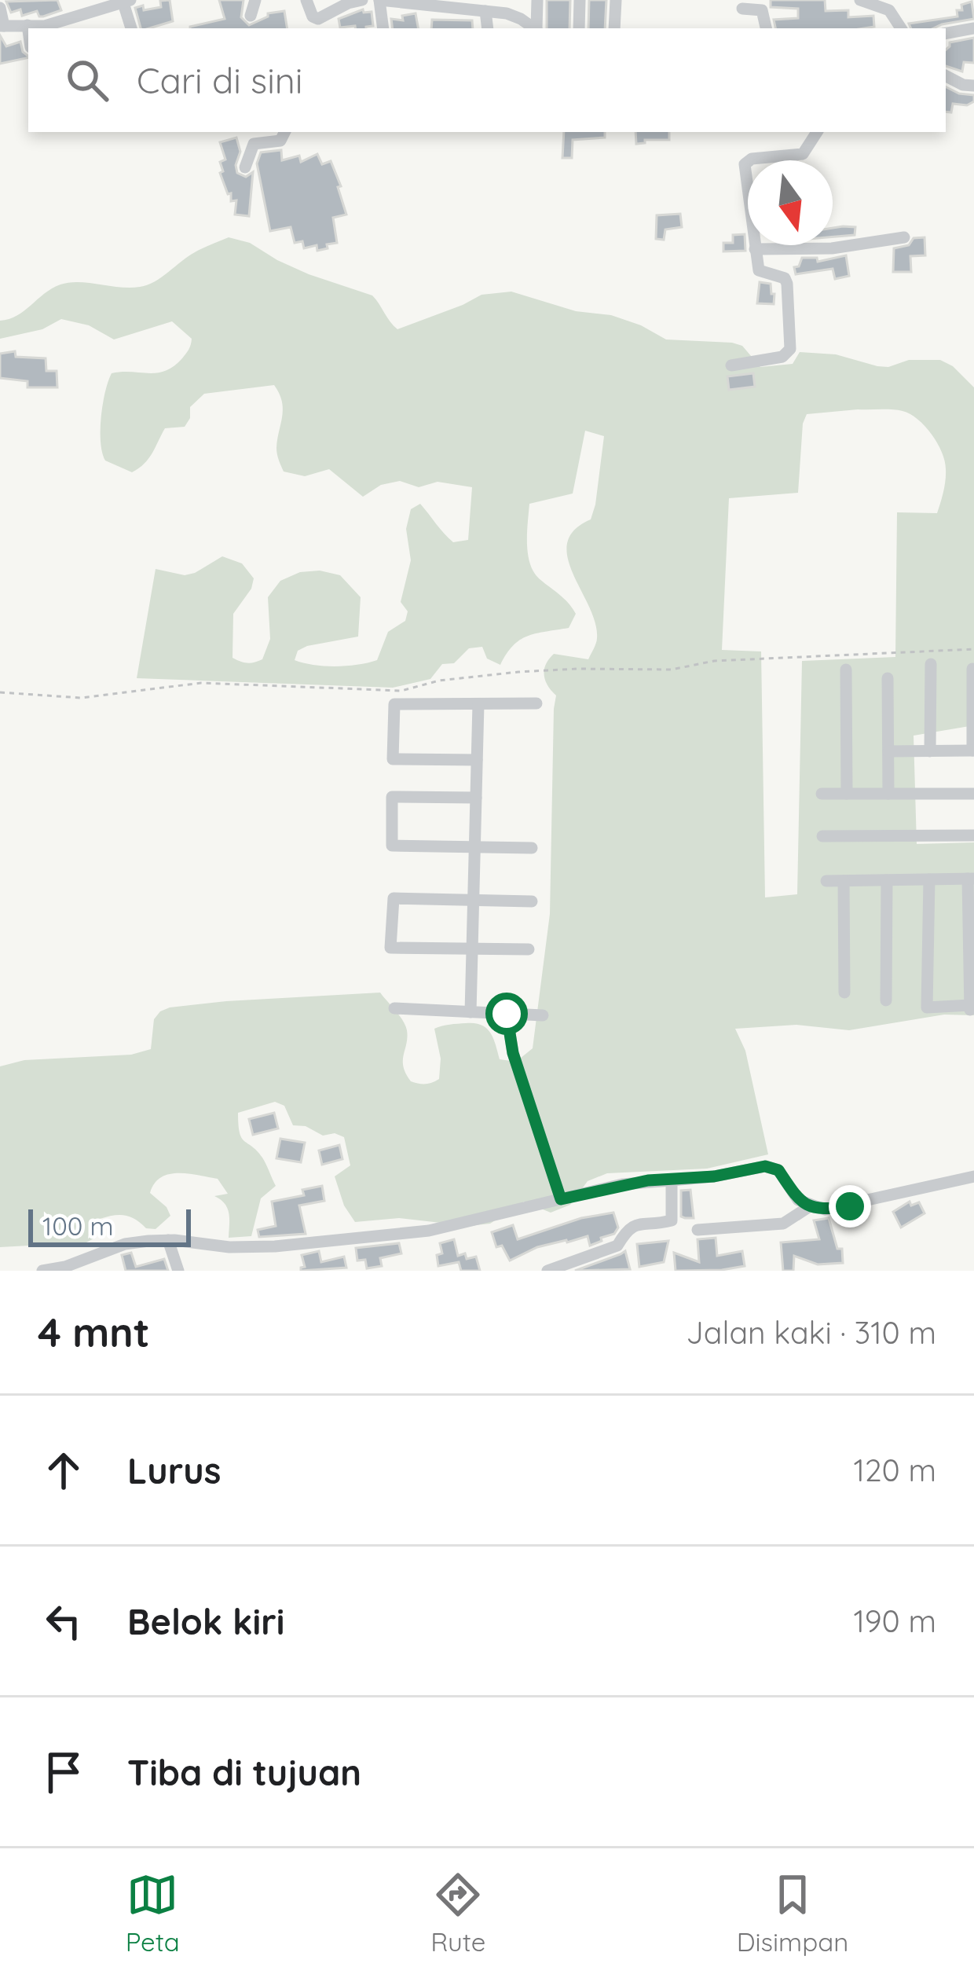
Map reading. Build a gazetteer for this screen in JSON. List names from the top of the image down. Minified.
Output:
{"scale_bar":"100 m","north":"bottom","page":{"search":"Cari di sini","scale":"100 m","heading":["4 mnt","Jalan kaki · 310 m"],"list":[["Lurus","120 m"],["Belok kiri","190 m"],"Tiba di tujuan"],"nav":["Peta","Rute","Disimpan"]}}
